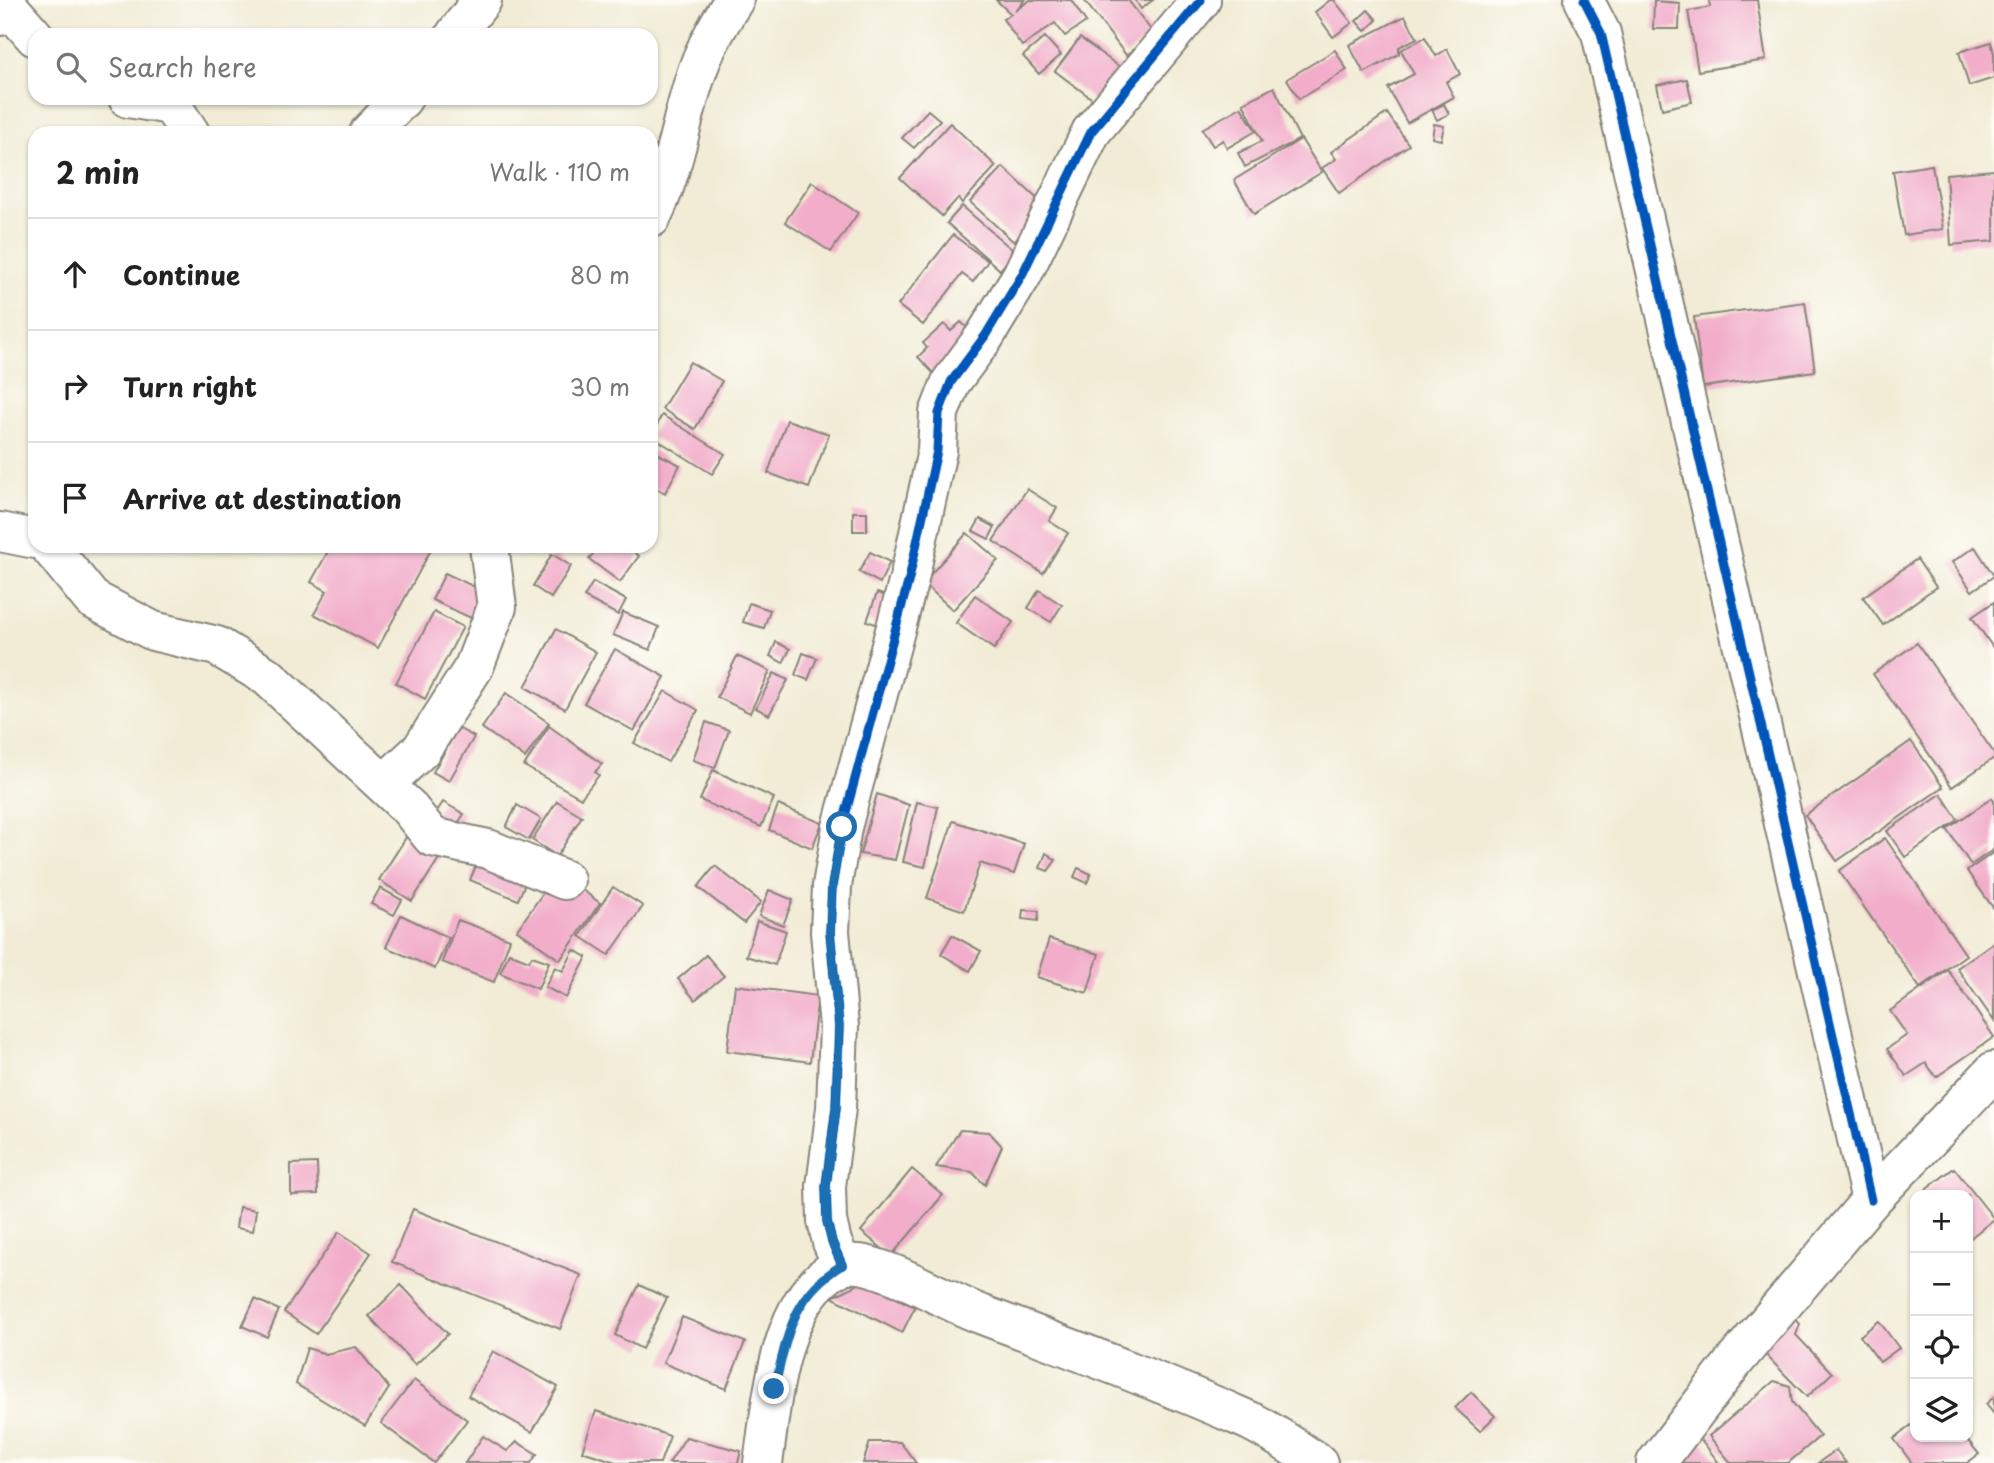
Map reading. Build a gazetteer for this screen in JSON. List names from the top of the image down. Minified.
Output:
{"page":{"search":"Search here","heading":["2 min","Walk · 110 m"],"list":[["Continue","80 m"],["Turn right","30 m"],"Arrive at destination"],"map_buttons":["+","−"]}}
